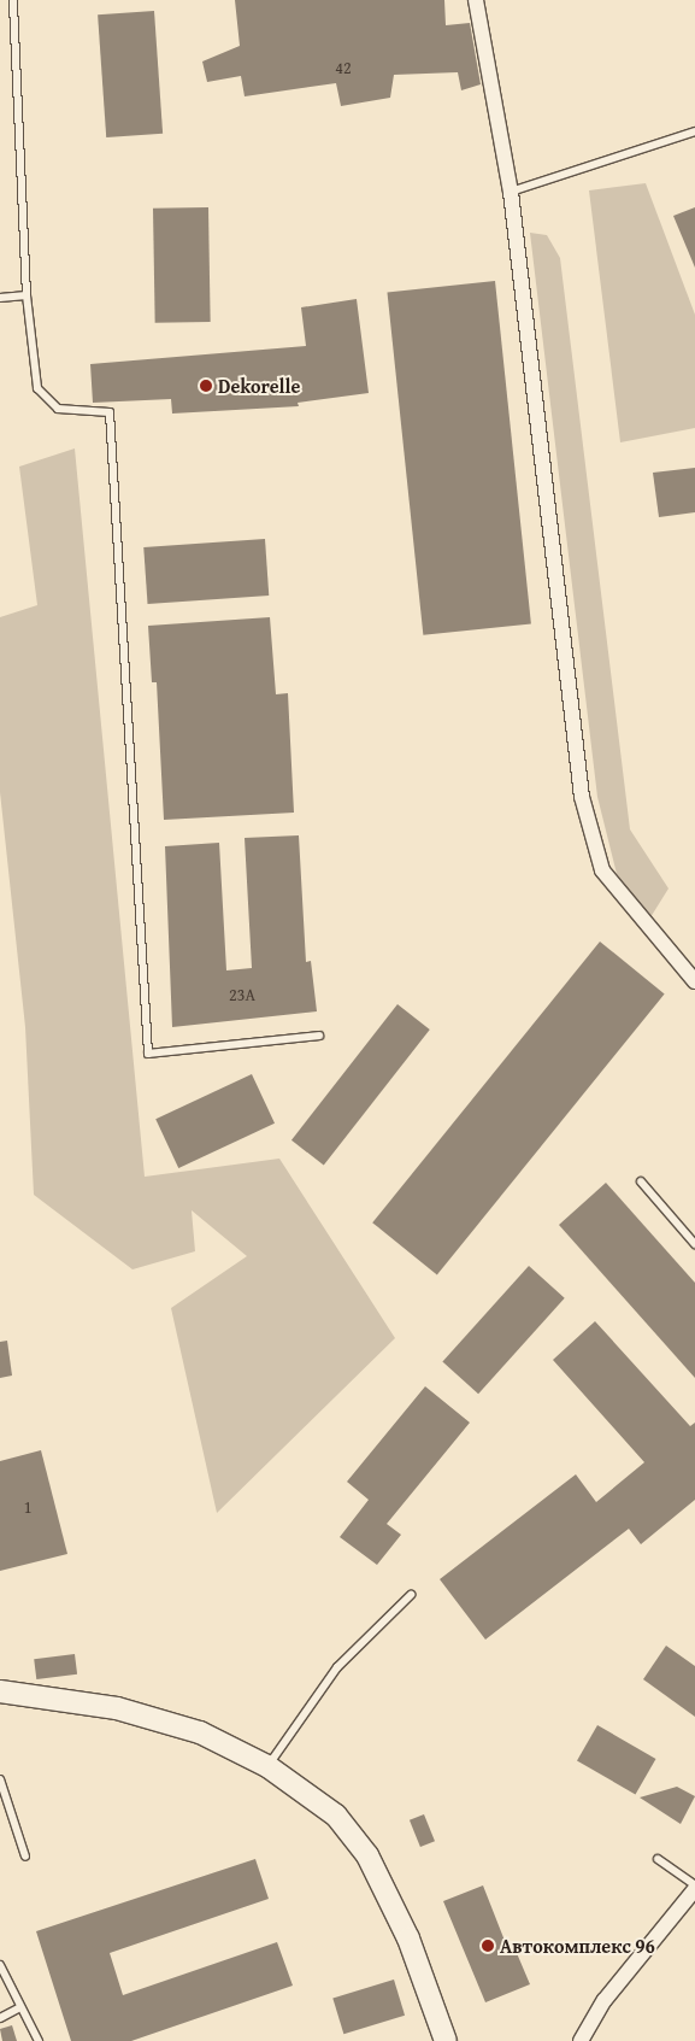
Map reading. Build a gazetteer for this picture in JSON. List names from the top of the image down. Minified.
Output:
{"places":["Dekorelle","Автокомплекс 96"],"house_numbers":["42","23А","1"]}
